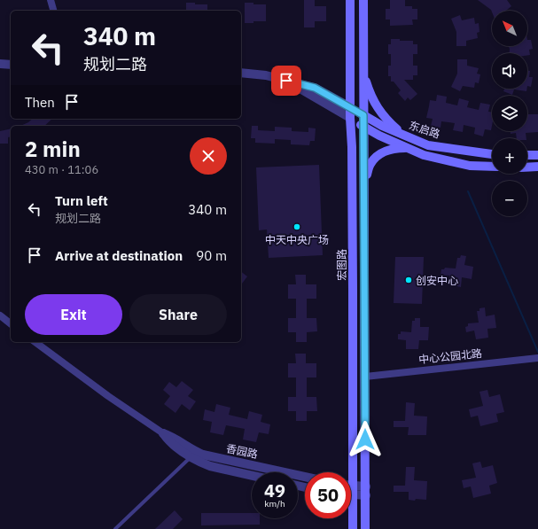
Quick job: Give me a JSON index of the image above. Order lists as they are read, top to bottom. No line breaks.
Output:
{"streets":{"main road":["东启路","宏图路"],"street":["中心公园北路","香园路"]},"crossings":[["东启路","宏图路"]],"places":["中天中央广场","创安中心"],"north":"top left","page":{"map_buttons":["+","−"],"turn":["340 m","规划二路"],"then":"Then","heading":["2 min","430 m · 11:06"],"list":[{"name":"Turn left","note":"规划二路","value":"340 m"},{"name":"Arrive at destination","value":"90 m"}],"buttons":["Exit","Share"],"speed":"49 km/h","limit":"50"}}
